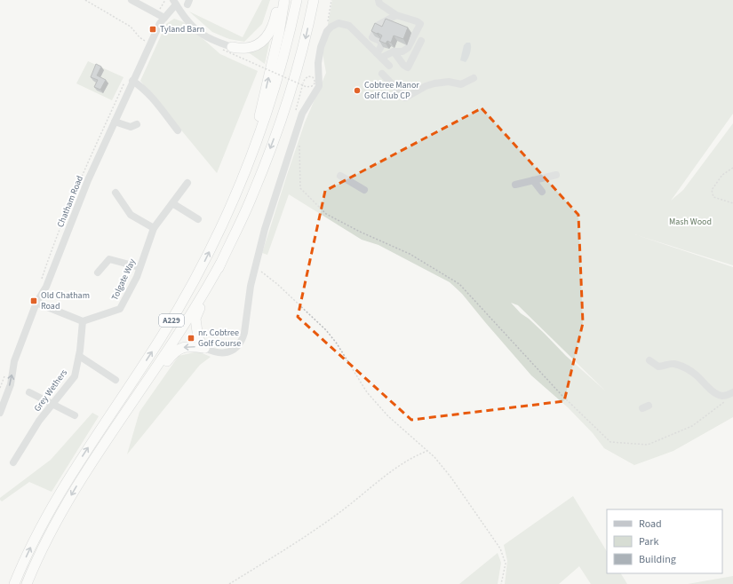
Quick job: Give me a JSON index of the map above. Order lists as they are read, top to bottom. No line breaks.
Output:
{"streets":{"highway":["A229"],"street":["Chatham Road","Tolgate Way","Grey Wethers"]},"crossings":[["Tolgate Way","Grey Wethers"]],"parks":["Mash Wood"],"places":{"transit":["Tyland Barn","Old Chatham Road","nr. Cobtree Golf Course"],"other":["Cobtree Manor Golf Club CP"]},"legend":["Road","Park","Building"]}
